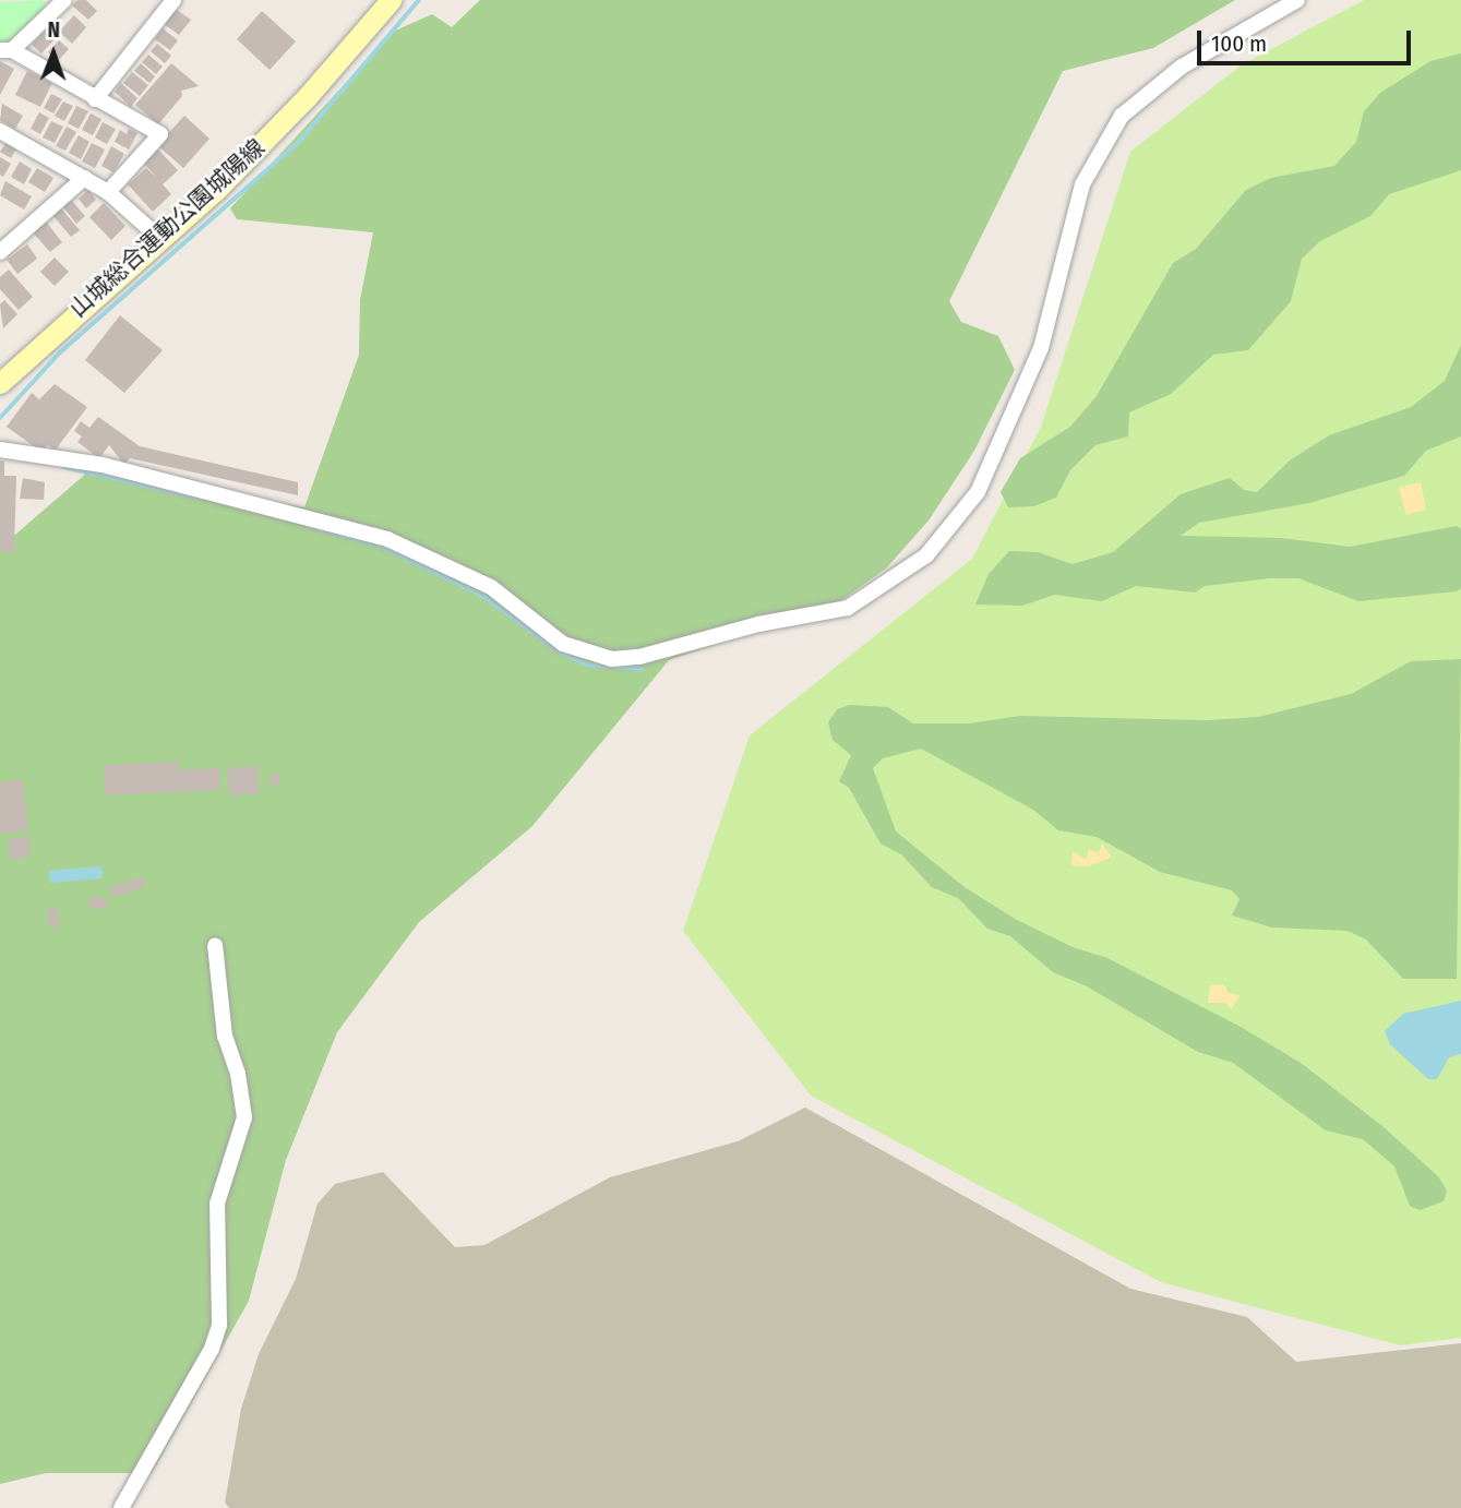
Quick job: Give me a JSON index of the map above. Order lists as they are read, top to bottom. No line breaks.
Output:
{"streets":{"main road":["山城総合運動公園城陽線"]},"scale_bar":"100 m","north":"top"}
